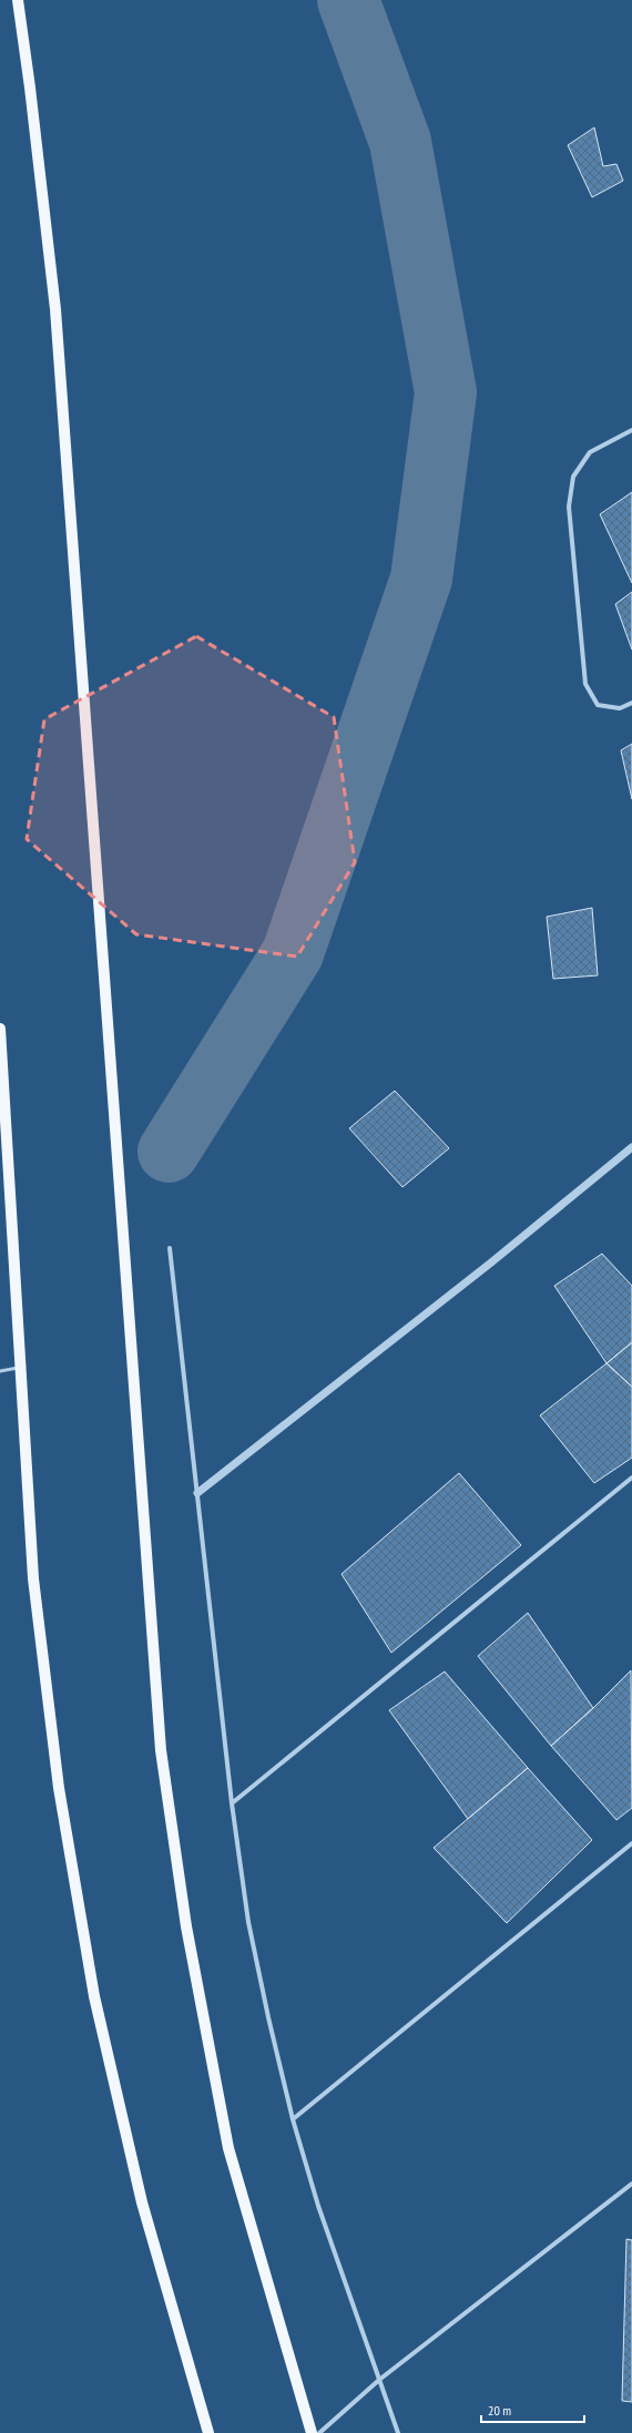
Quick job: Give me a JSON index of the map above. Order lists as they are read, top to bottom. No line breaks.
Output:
{"scale_bar":"20 m"}
